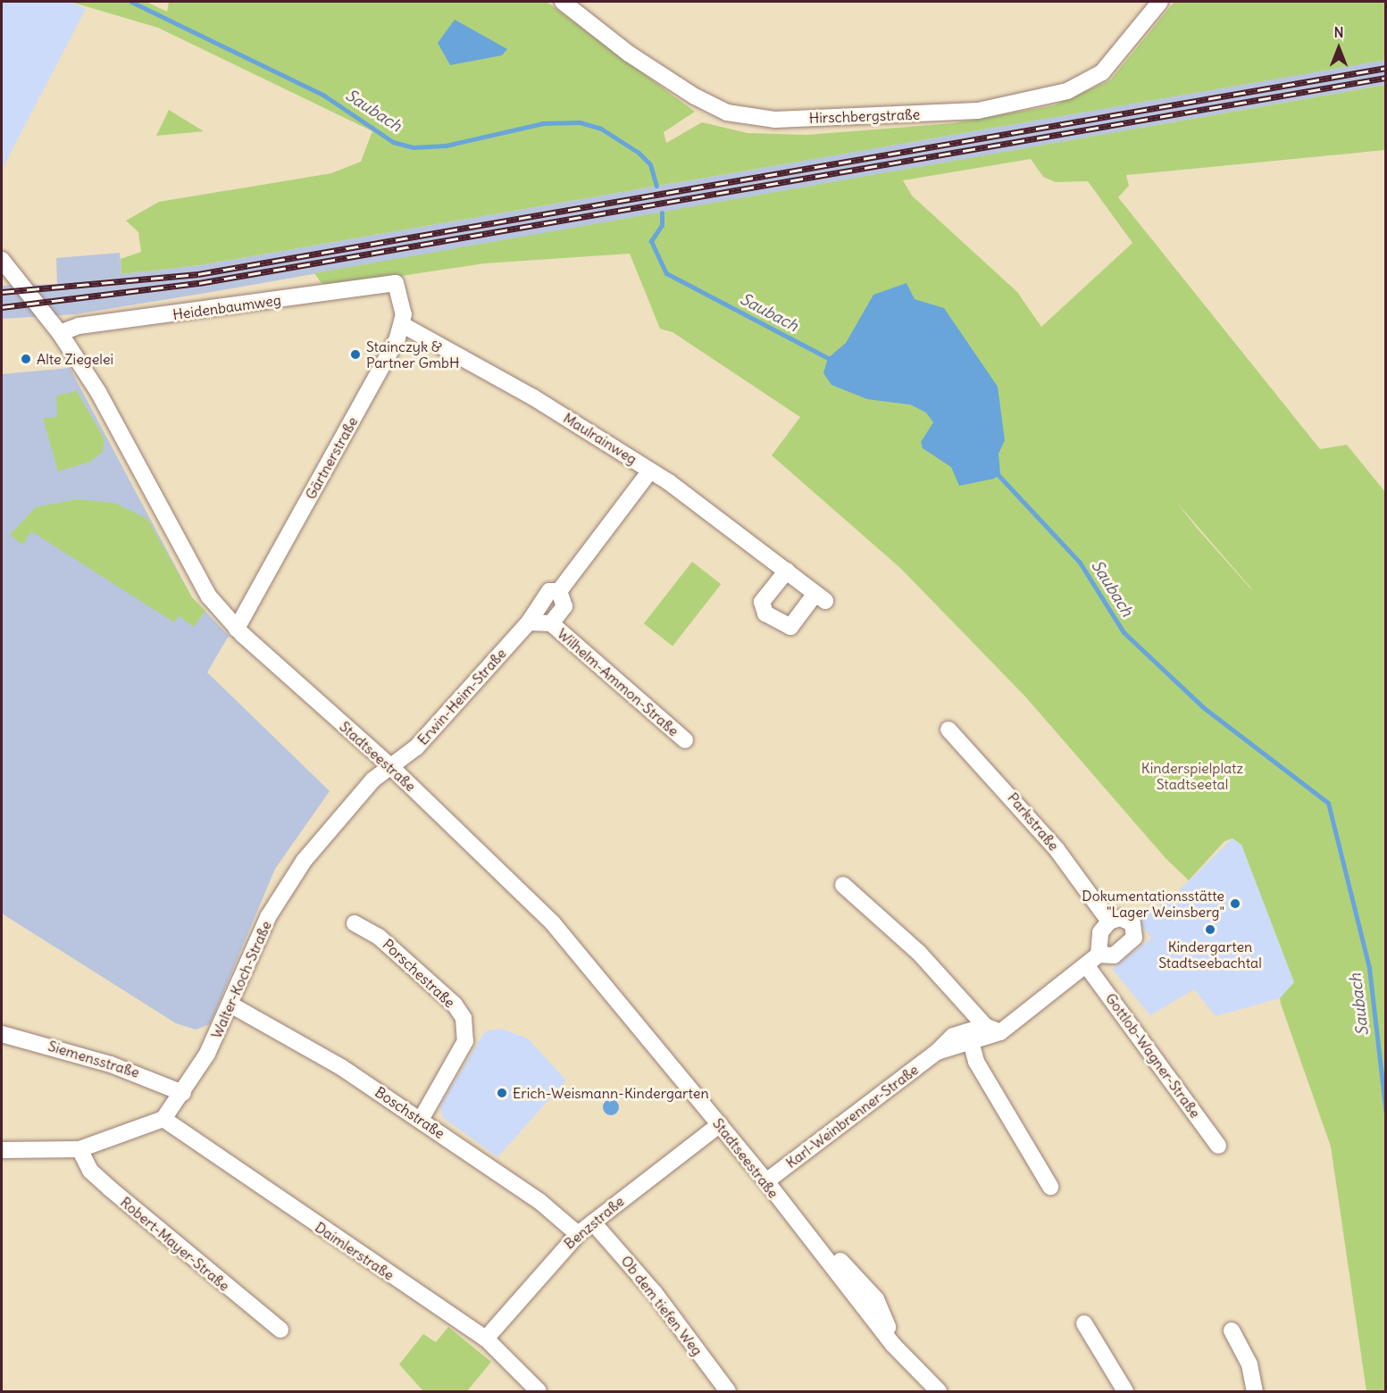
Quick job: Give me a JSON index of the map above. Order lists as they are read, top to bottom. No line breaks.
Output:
{"streets":{"street":["Hirschbergstraße","Heidenbaumweg","Maulrainweg","Gärtnerstraße","Wilhelm-Ammon-Straße","Erwin-Heim-Straße","Stadtseestraße","Parkstraße","Porschestraße","Walter-Koch-Straße","Gottlob-Wagner-Straße","Siemensstraße","Boschstraße","Karl-Weinbrenner-Straße","Benzstraße","Robert-Mayer-Straße","Daimlerstraße","Ob dem tiefen Weg"]},"crossings":[["Heidenbaumweg","Maulrainweg"],["Heidenbaumweg","Gärtnerstraße"],["Heidenbaumweg","Stadtseestraße"],["Maulrainweg","Gärtnerstraße"],["Maulrainweg","Erwin-Heim-Straße"],["Gärtnerstraße","Stadtseestraße"],["Erwin-Heim-Straße","Stadtseestraße"],["Erwin-Heim-Straße","Walter-Koch-Straße"],["Stadtseestraße","Walter-Koch-Straße"],["Stadtseestraße","Karl-Weinbrenner-Straße"],["Stadtseestraße","Benzstraße"],["Parkstraße","Karl-Weinbrenner-Straße"],["Porschestraße","Boschstraße"],["Walter-Koch-Straße","Siemensstraße"],["Walter-Koch-Straße","Boschstraße"],["Walter-Koch-Straße","Daimlerstraße"],["Gottlob-Wagner-Straße","Karl-Weinbrenner-Straße"],["Boschstraße","Benzstraße"],["Benzstraße","Daimlerstraße"],["Benzstraße","Ob dem tiefen Weg"]],"water":["Saubach"],"parks":["Kinderspielplatz Stadtseetal"],"places":["Stainczyk & Partner GmbH","Alte Ziegelei","Dokumentationsstätte \"Lager Weinsberg\"","Kindergarten Stadtseebachtal","Erich-Weismann-Kindergarten"],"north":"top"}
